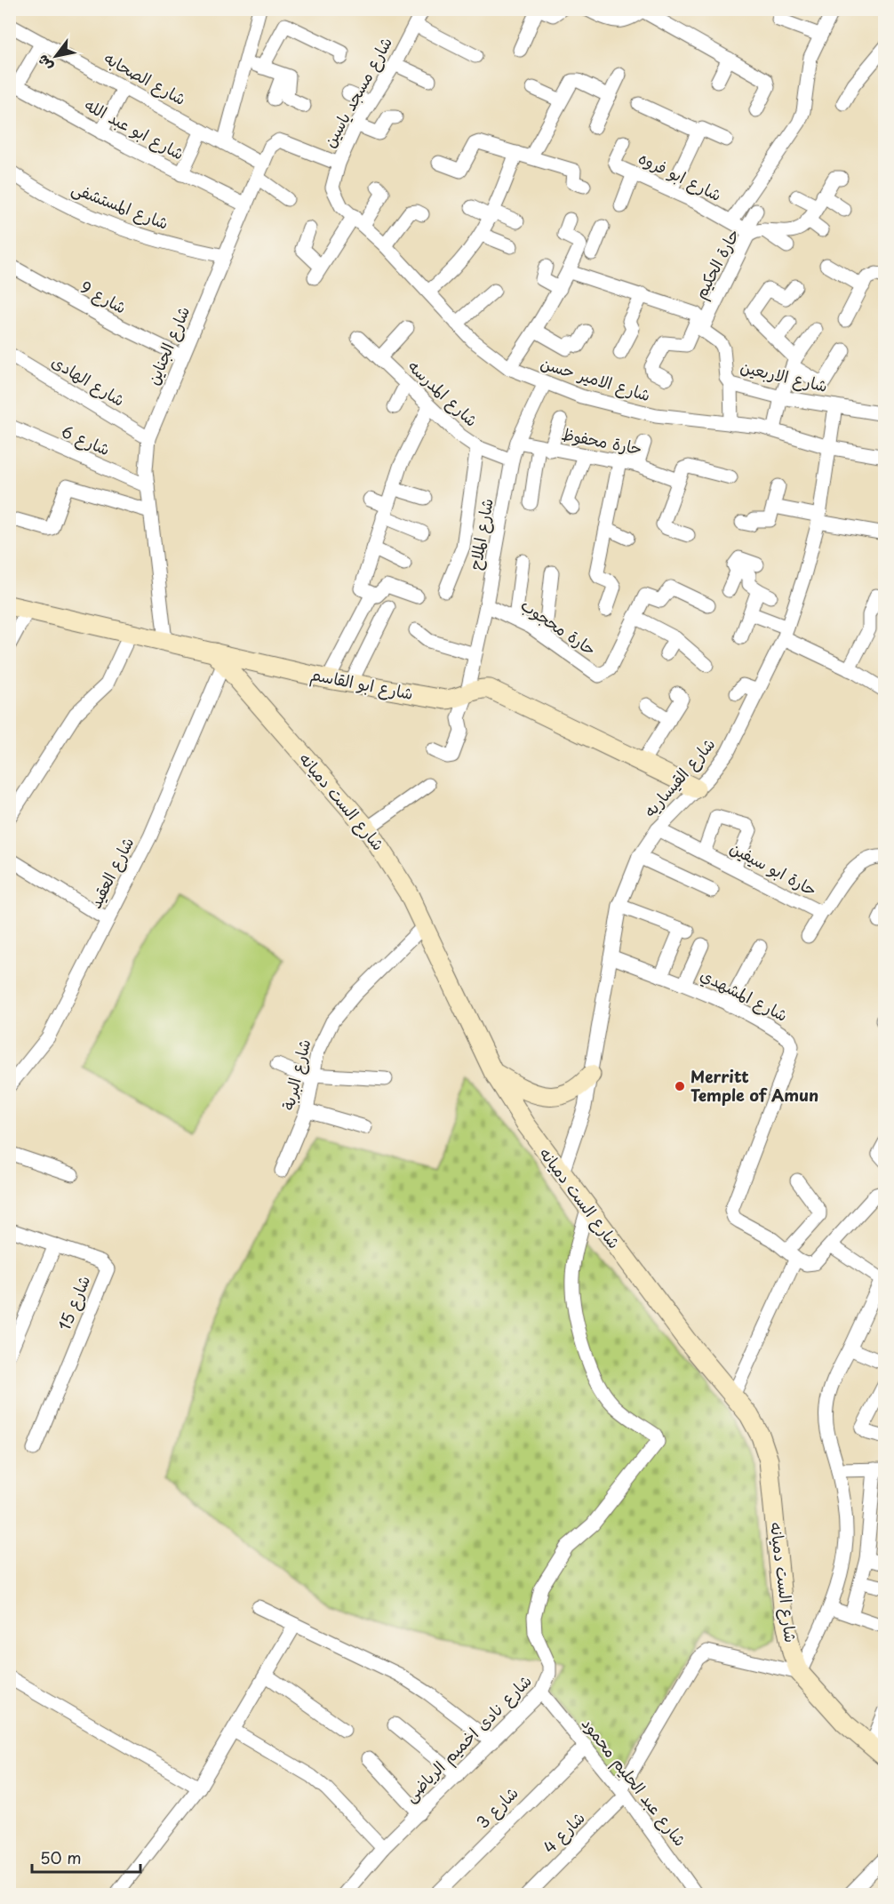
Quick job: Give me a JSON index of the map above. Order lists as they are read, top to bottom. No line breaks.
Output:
{"streets":{"street":["شارع الصحابه","شارع مسجد ياسين","شارع ابو عبد الله","شارع ابو فروه","شارع المستشفى","حارة الحكيم","شارع 9","شارع الجناين","شارع الاربعين","شارع الامير حسن","شارع الهادى","شارع المدرسه","شارع 6","حارة محفوظ","شارع الملاح","حارة محجوب","شارع ابو القاسم","شارع القيساريه","شارع الست دميانه","حارة ابو سيفين","شارع العقيد","شارع المشهدي","شارع البربة","شارع 15","شارع نادى اخميم الرياضى","شارع عبد الحليم محمود","شارع 3","شارع 4"]},"crossings":[["شارع الصحابه","شارع الجناين"],["شارع مسجد ياسين","شارع الجناين"],["شارع مسجد ياسين","شارع الامير حسن"],["شارع ابو عبد الله","شارع الجناين"],["شارع ابو فروه","حارة الحكيم"],["شارع المستشفى","شارع الجناين"],["حارة الحكيم","شارع الاربعين"],["شارع 9","شارع الجناين"],["شارع الجناين","شارع الامير حسن"],["شارع الجناين","شارع الهادى"],["شارع الجناين","شارع 6"],["شارع الجناين","شارع ابو القاسم"],["شارع الاربعين","شارع القيساريه"],["شارع الامير حسن","شارع الملاح"],["شارع الامير حسن","شارع القيساريه"],["شارع المدرسه","شارع الملاح"],["حارة محفوظ","شارع الملاح"],["شارع الملاح","حارة محجوب"],["شارع الملاح","شارع ابو القاسم"],["شارع ابو القاسم","شارع القيساريه"],["شارع ابو القاسم","شارع الست دميانه"],["شارع ابو القاسم","شارع العقيد"],["شارع القيساريه","شارع الست دميانه"],["شارع القيساريه","حارة ابو سيفين"],["شارع القيساريه","شارع المشهدي"],["شارع الست دميانه","شارع العقيد"],["شارع الست دميانه","شارع البربة"],["شارع الست دميانه","شارع نادى اخميم الرياضى"],["شارع الست دميانه","شارع 4"],["شارع نادى اخميم الرياضى","شارع عبد الحليم محمود"],["شارع عبد الحليم محمود","شارع 3"],["شارع عبد الحليم محمود","شارع 4"]],"places":["Merritt Temple of Amun"],"scale_bar":"50 m","north":"bottom left"}
